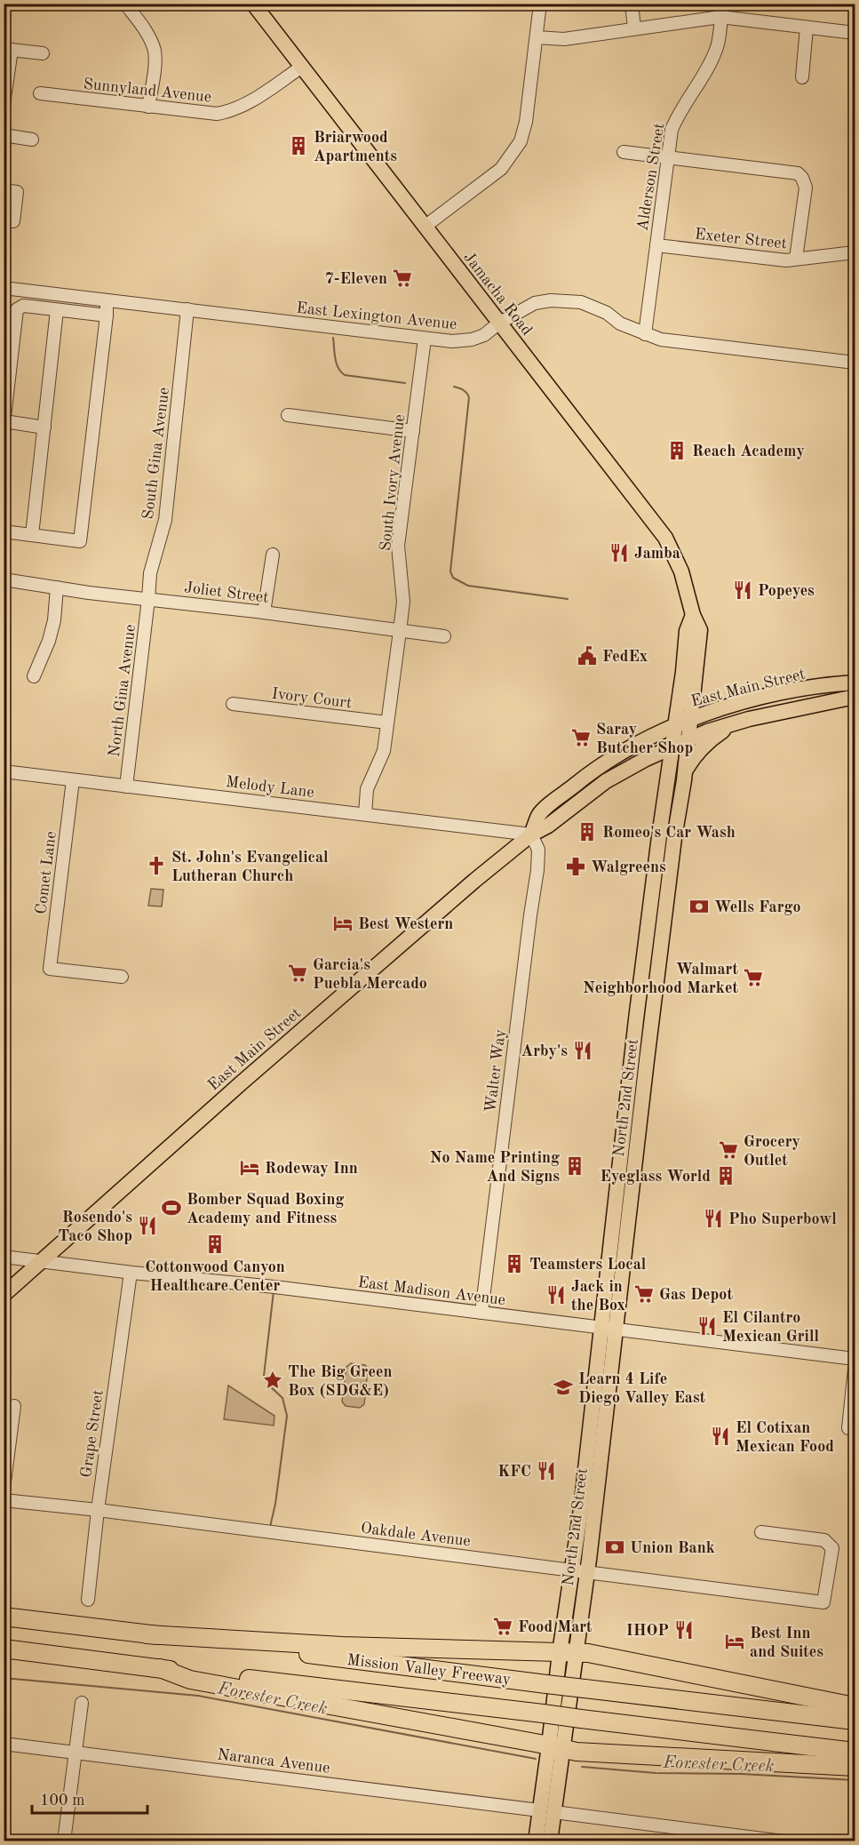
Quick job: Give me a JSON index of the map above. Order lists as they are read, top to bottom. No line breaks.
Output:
{"streets":{"highway":["Mission Valley Freeway"],"main road":["Jamacha Road","East Main Street","North 2nd Street"],"street":["Sunnyland Avenue","Alderson Street","Exeter Street","East Lexington Avenue","South Gina Avenue","South Ivory Avenue","Joliet Street","North Gina Avenue","Ivory Court","Melody Lane","Comet Lane","Walter Way","East Madison Avenue","Grape Street","Oakdale Avenue","Naranca Avenue"]},"crossings":[["Sunnyland Avenue","Jamacha Road"],["Alderson Street","Exeter Street"],["Alderson Street","East Lexington Avenue"],["Jamacha Road","East Lexington Avenue"],["Jamacha Road","East Main Street"],["Jamacha Road","North 2nd Street"],["East Lexington Avenue","South Gina Avenue"],["East Lexington Avenue","South Ivory Avenue"],["South Gina Avenue","Joliet Street"],["South Gina Avenue","North Gina Avenue"],["South Ivory Avenue","Joliet Street"],["South Ivory Avenue","Ivory Court"],["South Ivory Avenue","Melody Lane"],["Joliet Street","North Gina Avenue"],["East Main Street","Melody Lane"],["East Main Street","Walter Way"],["East Main Street","North 2nd Street"],["East Main Street","East Madison Avenue"],["North Gina Avenue","Melody Lane"],["Melody Lane","Comet Lane"],["Melody Lane","Walter Way"],["Walter Way","East Madison Avenue"],["North 2nd Street","East Madison Avenue"],["North 2nd Street","Oakdale Avenue"],["North 2nd Street","Naranca Avenue"],["East Madison Avenue","Grape Street"],["Grape Street","Oakdale Avenue"]],"water":["Forester Creek"],"places":{"building":["Briarwood Apartments","Reach Academy","Romeo's Car Wash","No Name Printing And Signs","Eyeglass World","Cottonwood Canyon Healthcare Center","Teamsters Local"],"supermarket":["7-Eleven","Saray Butcher Shop","Garcia's Puebla Mercado","Walmart Neighborhood Market","Grocery Outlet","Gas Depot","Food Mart"],"restaurant":["Jamba","Popeyes","Arby's","Pho Superbowl","Rosendo's Taco Shop","Jack in the Box","El Cilantro Mexican Grill","El Cotixan Mexican Food","KFC","IHOP"],"public building":["FedEx"],"church":["St. John's Evangelical Lutheran Church"],"pharmacy":["Walgreens"],"bank":["Wells Fargo","Union Bank"],"hotel":["Best Western","Rodeway Inn","Best Inn and Suites"],"sports":["Bomber Squad Boxing Academy and Fitness"],"place":["The Big Green Box (SDG&E)"],"school or university":["Learn 4 Life Diego Valley East"]},"scale_bar":"100 m"}
